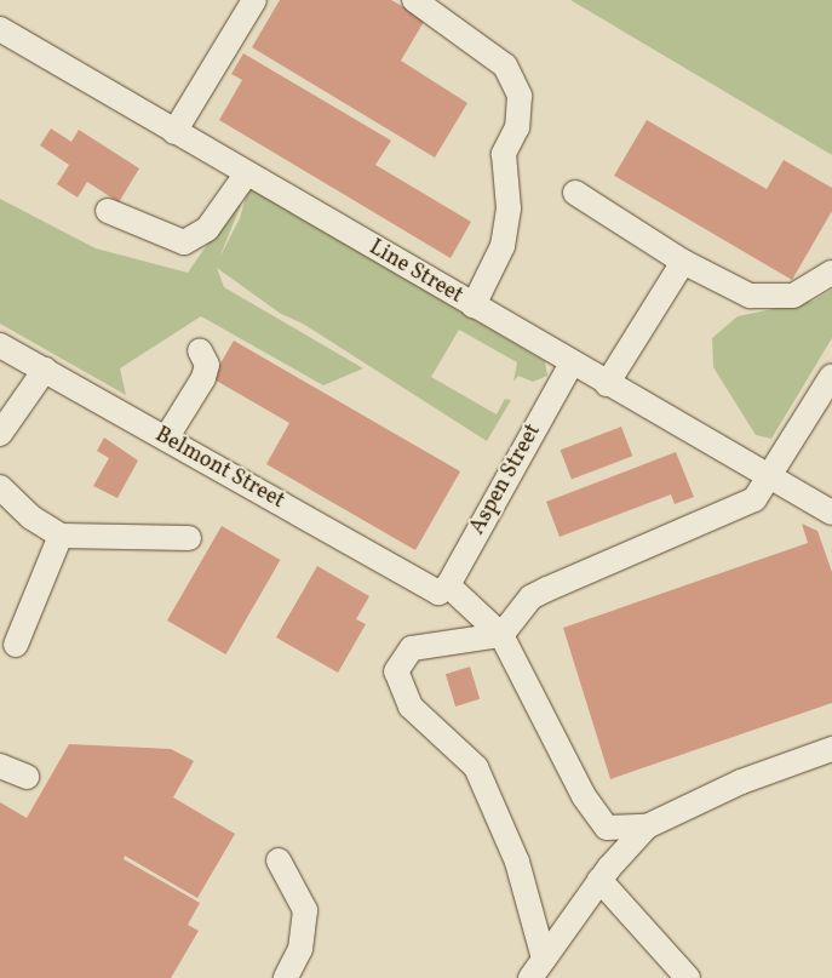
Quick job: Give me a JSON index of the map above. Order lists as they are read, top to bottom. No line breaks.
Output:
{"streets":{"street":["Line Street","Belmont Street","Aspen Street"]},"crossings":[["Line Street","Aspen Street"],["Belmont Street","Aspen Street"]]}
